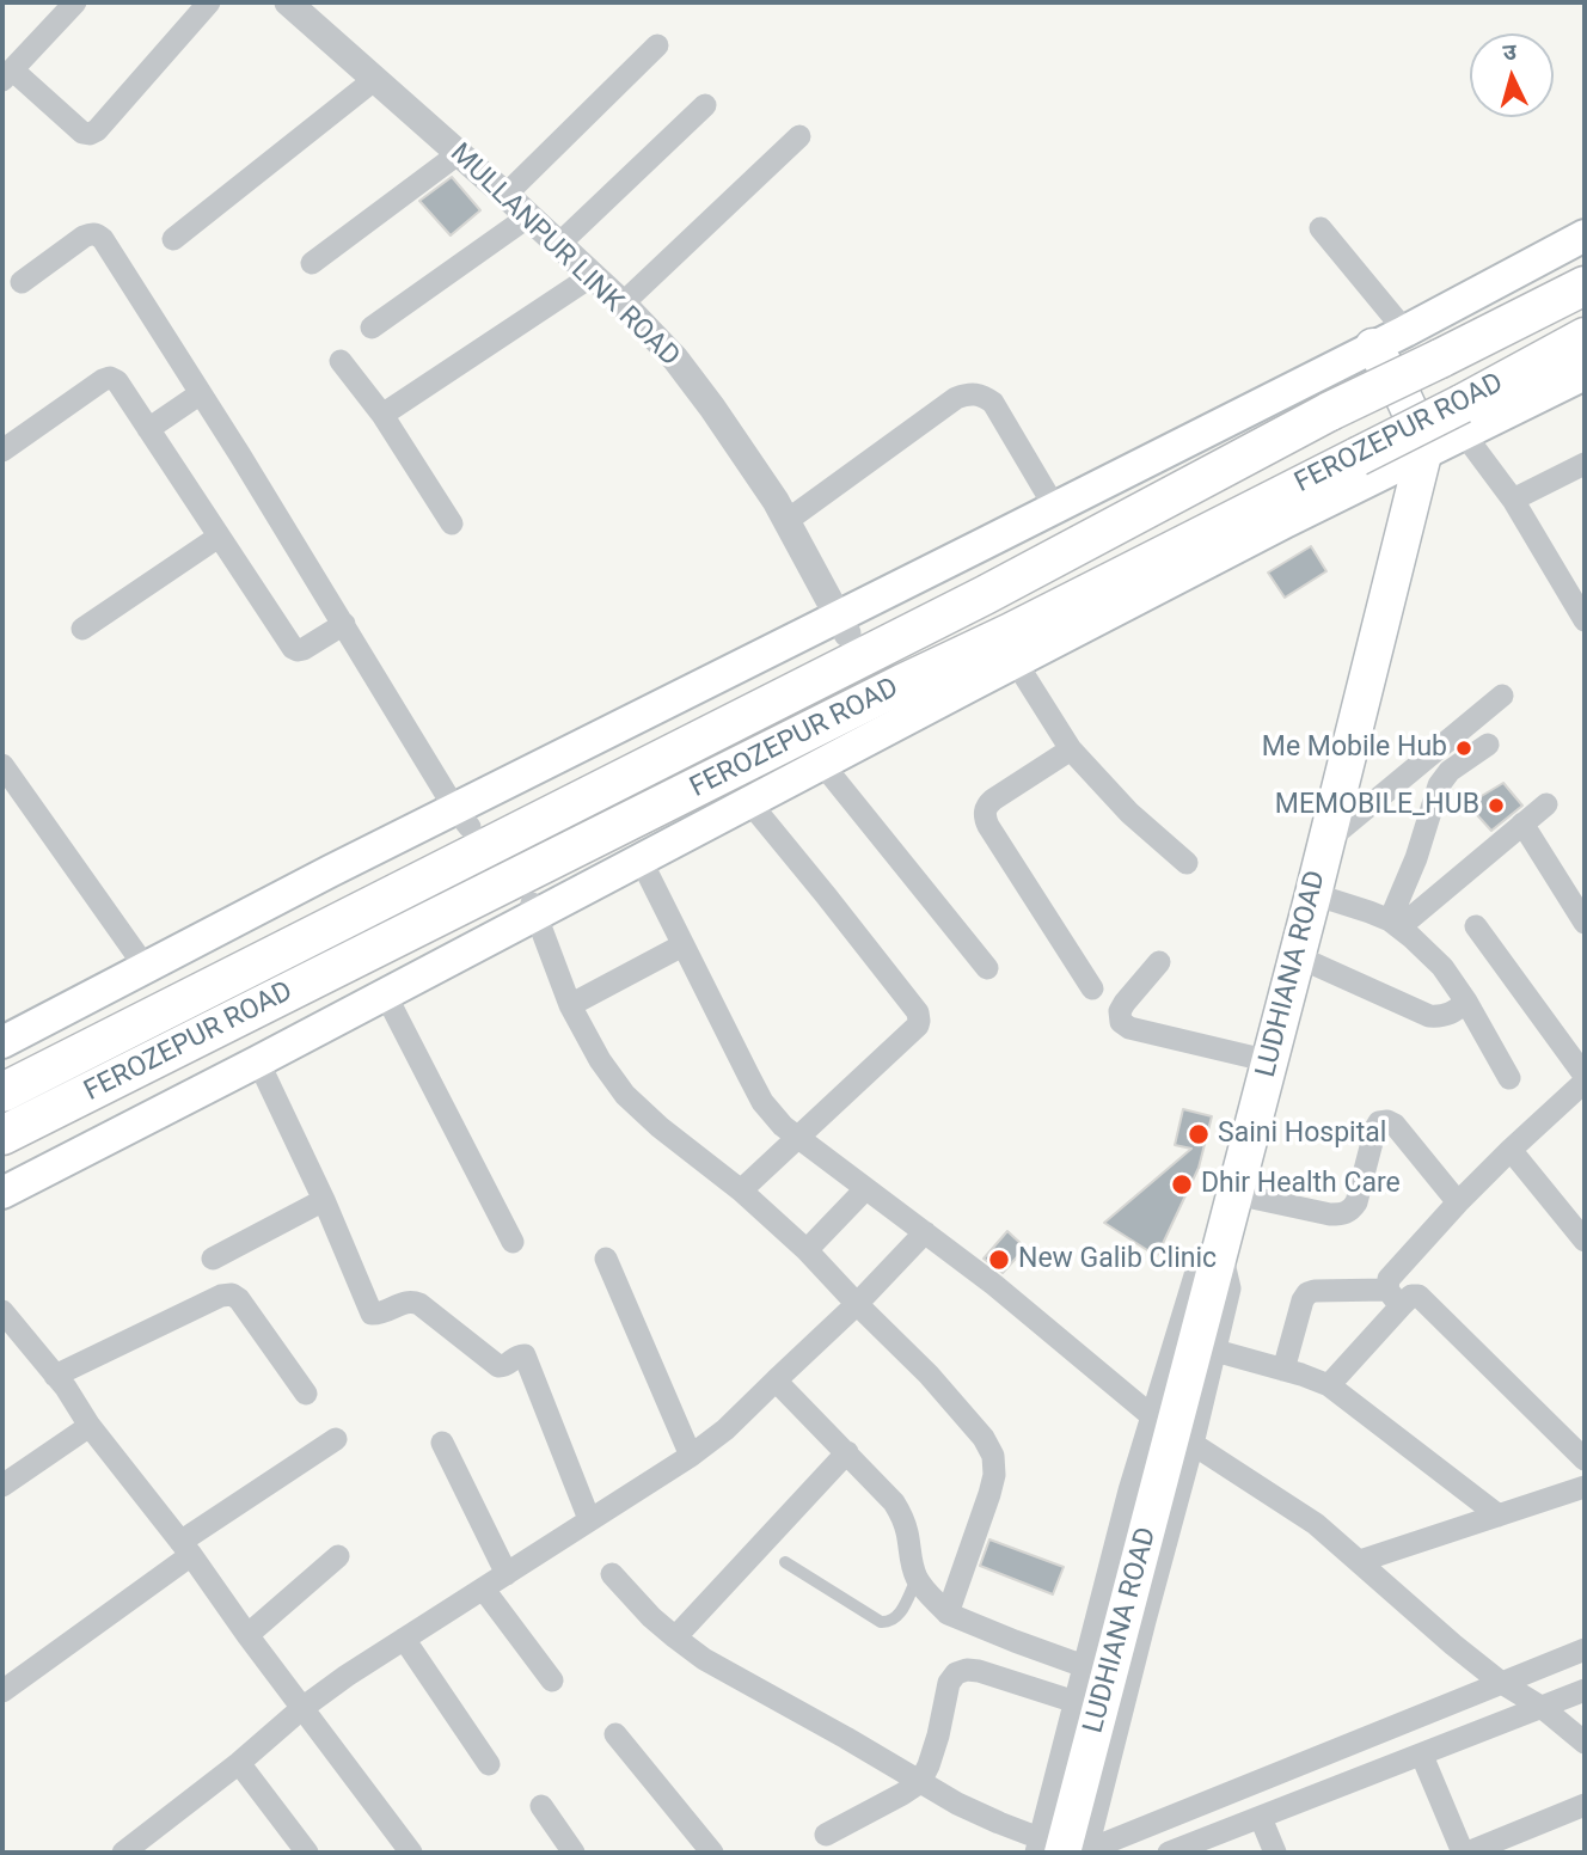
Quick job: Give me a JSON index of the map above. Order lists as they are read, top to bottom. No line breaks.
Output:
{"streets":{"highway":["FEROZEPUR ROAD"],"main road":["LUDHIANA ROAD"],"street":["MULLANPUR LINK ROAD"]},"places":["Me Mobile Hub","MEMOBILE_HUB","Saini Hospital","Dhir Health Care","New Galib Clinic"],"north":"top"}
